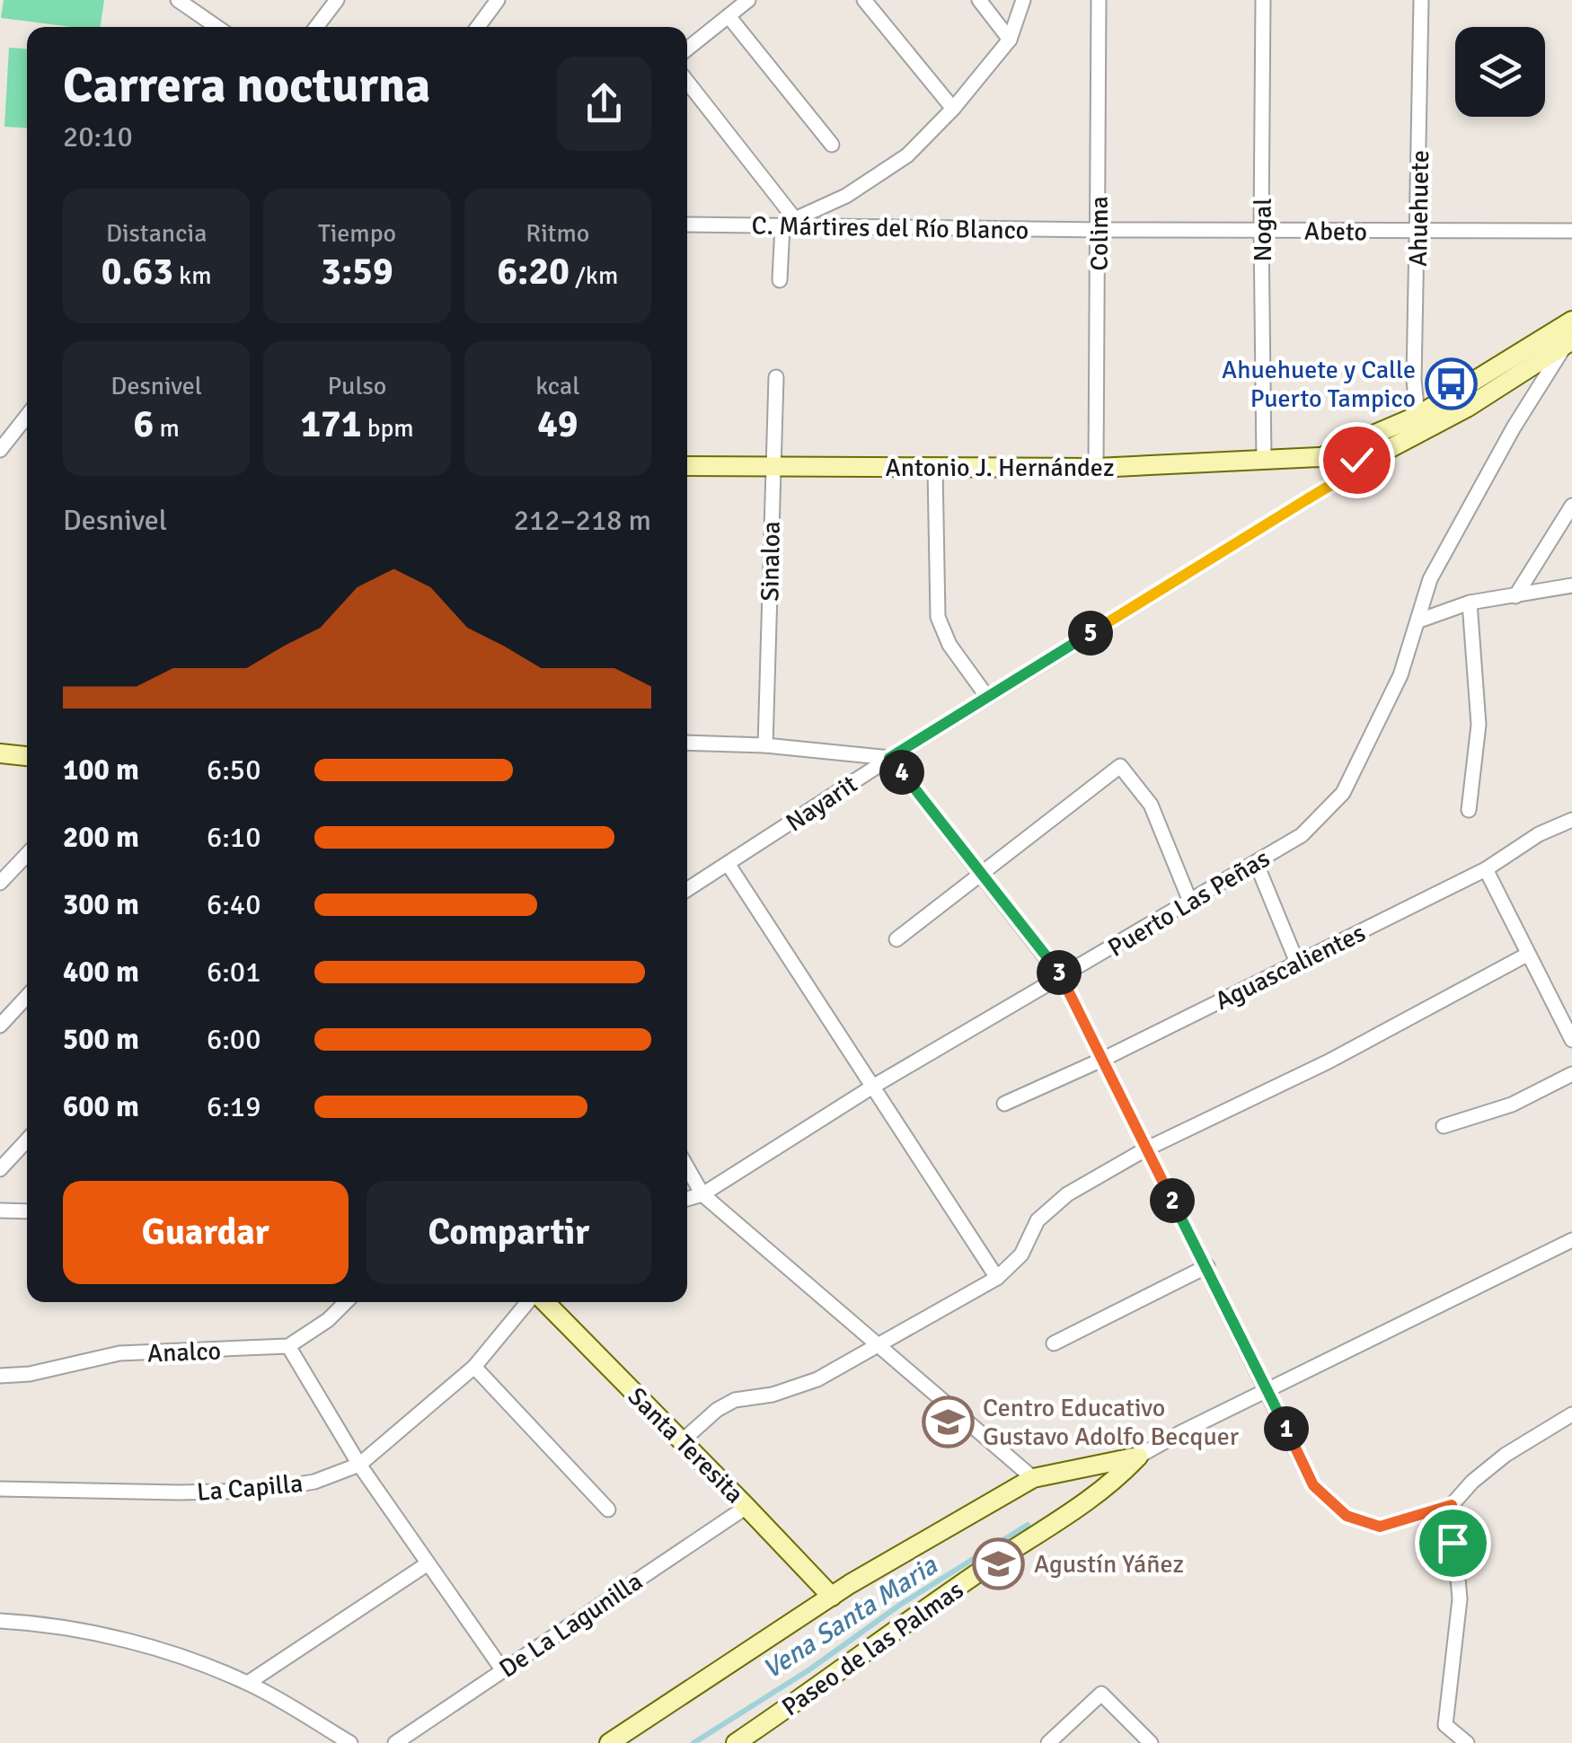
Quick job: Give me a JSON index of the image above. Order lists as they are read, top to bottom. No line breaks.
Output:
{"streets":{"street":["Ahuehuete","C. Mártires del Río Blanco","Nogal","Abeto","Colima","Antonio J. Hernández","Sinaloa","Nayarit","Puerto Las Peñas","Aguascalientes","Analco","Santa Teresita","La Capilla","De La Lagunilla","Paseo de las Palmas"]},"crossings":[["Ahuehuete","Abeto"],["C. Mártires del Río Blanco","Abeto"],["C. Mártires del Río Blanco","Colima"],["Nogal","Abeto"],["Nogal","Antonio J. Hernández"],["Abeto","Colima"],["Colima","Antonio J. Hernández"],["Antonio J. Hernández","Sinaloa"],["Antonio J. Hernández","Nayarit"],["Santa Teresita","De La Lagunilla"],["Santa Teresita","Paseo de las Palmas"]],"water":["Vena Santa Maria"],"places":{"bus stop":["Ahuehuete y Calle Puerto Tampico"],"school or university":["Centro Educativo Gustavo Adolfo Becquer","Agustín Yáñez"]},"page":{"heading":["Carrera nocturna","20:10"],"stats":[["Distancia","0.63 km"],["Tiempo","3:59"],["Ritmo","6:20 /km"],["Desnivel","6 m"],["Pulso","171 bpm"],["kcal","49"]],"chart":["Desnivel","212–218 m"],"pins":["5","4","3","2","1"],"list":[{"name":"100 m","note":"6:50"},{"name":"200 m","note":"6:10"},{"name":"300 m","note":"6:40"},{"name":"400 m","note":"6:01"},{"name":"500 m","note":"6:00"},{"name":"600 m","note":"6:19"}],"buttons":["Guardar","Compartir"]}}
